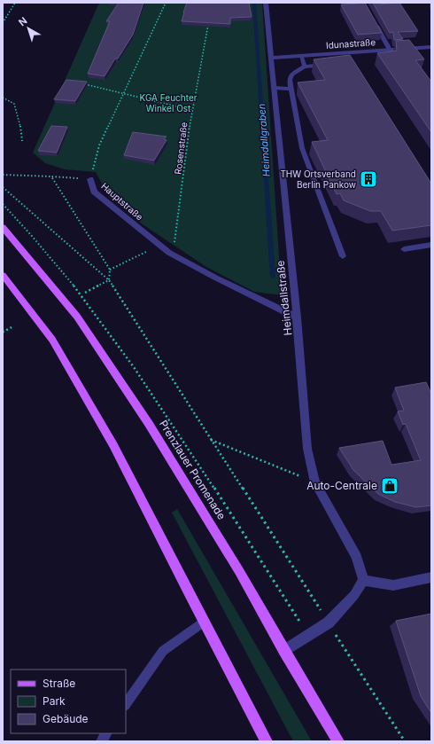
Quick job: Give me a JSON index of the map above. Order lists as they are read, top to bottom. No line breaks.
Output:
{"streets":{"main road":["Prenzlauer Promenade"],"street":["Idunastraße","Hauptstraße","Heimdallstraße"],"path":["Rosenstraße"]},"crossings":[["Idunastraße","Heimdallstraße"],["Rosenstraße","Hauptstraße"],["Hauptstraße","Heimdallstraße"]],"water":["Heimdallgraben"],"parks":["KGA Feuchter Winkel Ost"],"places":{"building":["THW Ortsverband Berlin Pankow"],"shop":["Auto-Centrale"]},"legend":["Straße","Park","Gebäude"],"north":"top left"}
